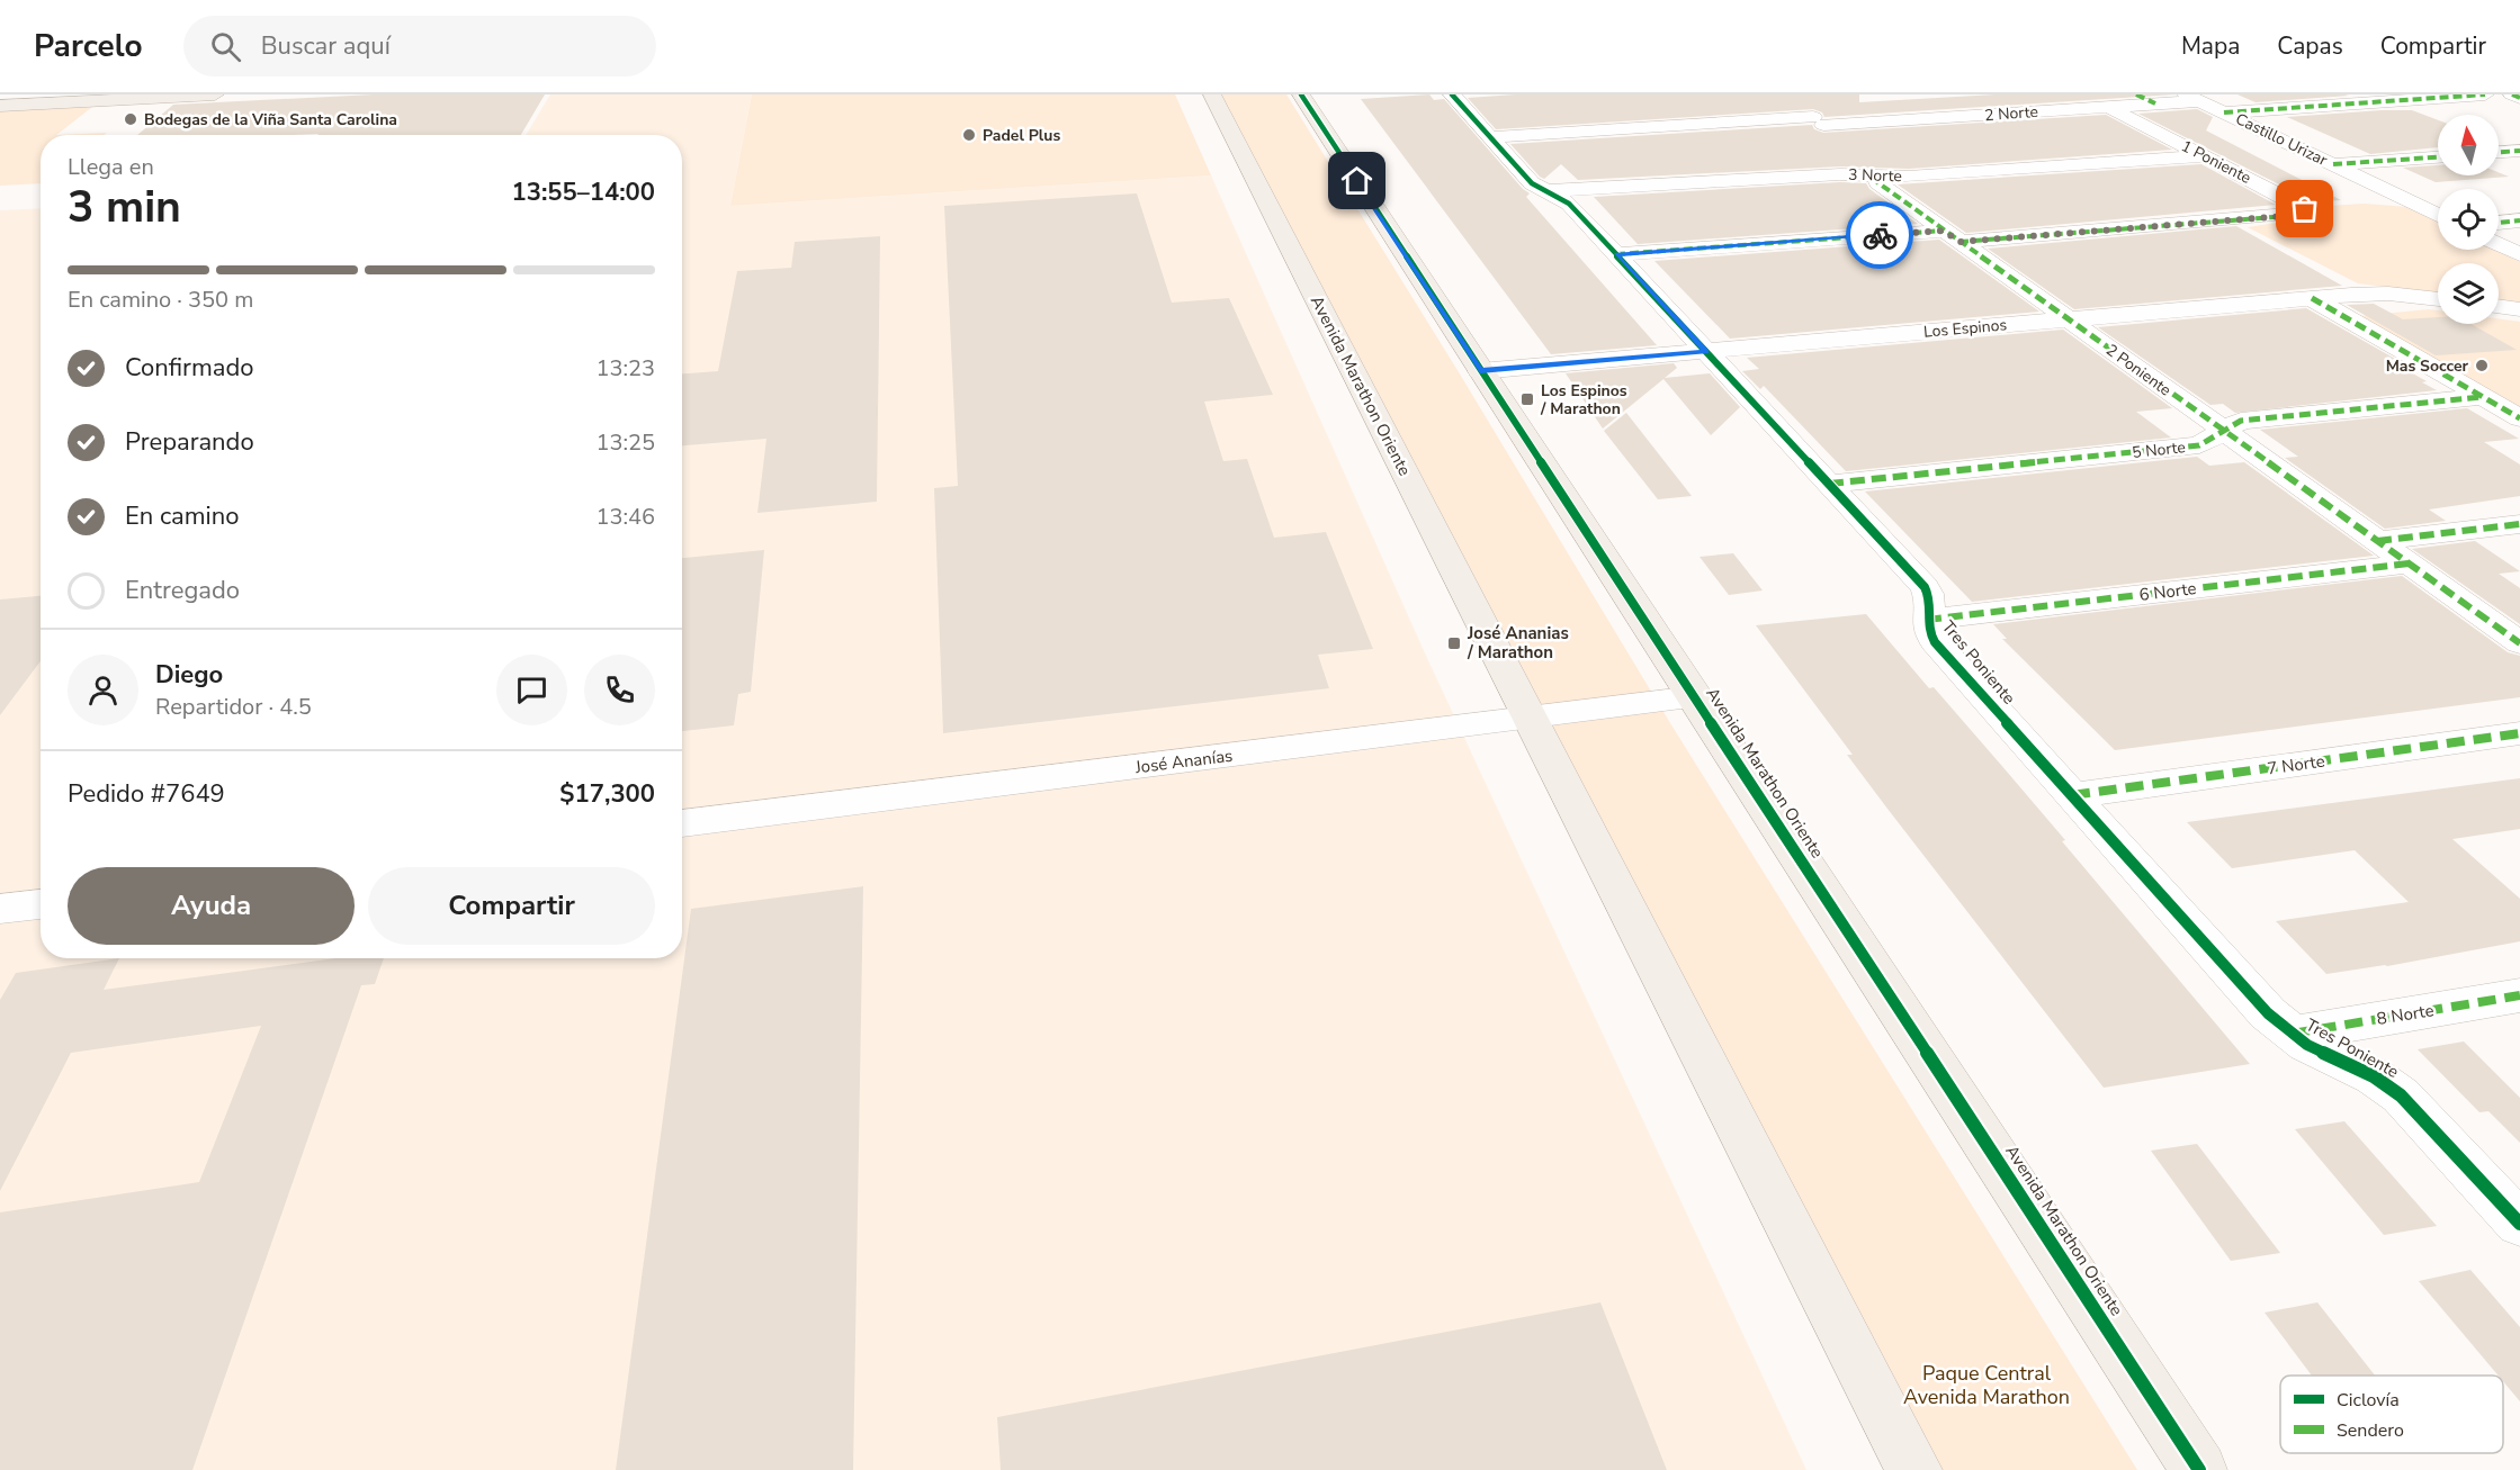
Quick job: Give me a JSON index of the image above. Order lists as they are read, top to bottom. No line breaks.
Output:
{"streets":{"main road":["Avenida Marathon Oriente"],"street":["2 Norte","Castillo Urizar","1 Poniente","3 Norte","Los Espinos","2 Poniente","5 Norte","6 Norte","Tres Poniente","José Ananías","7 Norte","8 Norte"]},"crossings":[["2 Norte","Castillo Urizar"],["2 Norte","1 Poniente"],["2 Norte","Tres Poniente"],["1 Poniente","3 Norte"],["1 Poniente","2 Poniente"],["3 Norte","2 Poniente"],["3 Norte","Tres Poniente"],["Los Espinos","2 Poniente"],["Los Espinos","Avenida Marathon Oriente"],["Los Espinos","Tres Poniente"],["2 Poniente","5 Norte"],["2 Poniente","6 Norte"],["Avenida Marathon Oriente","José Ananías"],["5 Norte","Tres Poniente"],["6 Norte","Tres Poniente"],["Tres Poniente","7 Norte"],["Tres Poniente","8 Norte"]],"parks":["Paque Central Avenida Marathon"],"places":{"other":["Bodegas de la Viña Santa Carolina","Padel Plus","Mas Soccer"],"transit":["Los Espinos / Marathon","José Ananias / Marathon"]},"legend":["Ciclovía","Sendero"],"north":"top","page":{"header":"Parcelo","search":"Buscar aquí","nav":["Mapa","Capas","Compartir"],"heading":["3 min","Llega en","13:55–14:00"],"panel":["Diego","Repartidor · 4.5","Pedido #7649","$17,300"],"bar":"En camino · 350 m","list":[["Confirmado","13:23"],["Preparando","13:25"],["En camino","13:46"],"Entregado"],"buttons":["Ayuda","Compartir"]}}
